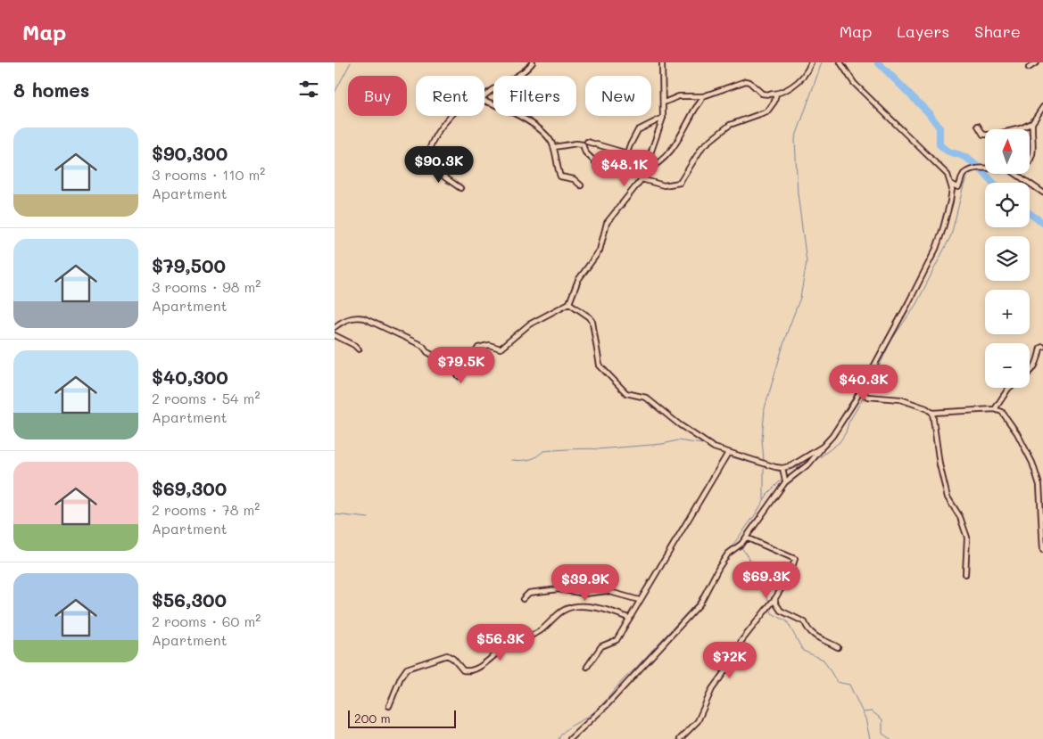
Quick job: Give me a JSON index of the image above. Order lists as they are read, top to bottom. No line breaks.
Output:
{"scale_bar":"200 m","north":"top","page":{"header":"Map","nav":["Map","Layers","Share"],"heading":"8 homes","chip":["Buy","Rent","Filters","New"],"list":[{"name":"$90,300","note":"3 rooms · 110 m² · Apartment"},{"name":"$79,500","note":"3 rooms · 98 m² · Apartment"},{"name":"$40,300","note":"2 rooms · 54 m² · Apartment"},{"name":"$69,300","note":"2 rooms · 78 m² · Apartment"},{"name":"$56,300","note":"2 rooms · 60 m² · Apartment"}],"map_buttons":["+","−"],"price":["$90.3K","$48.1K","$79.5K","$40.3K","$69.3K","$39.9K","$56.3K","$72K"],"scale":"200 m"}}
